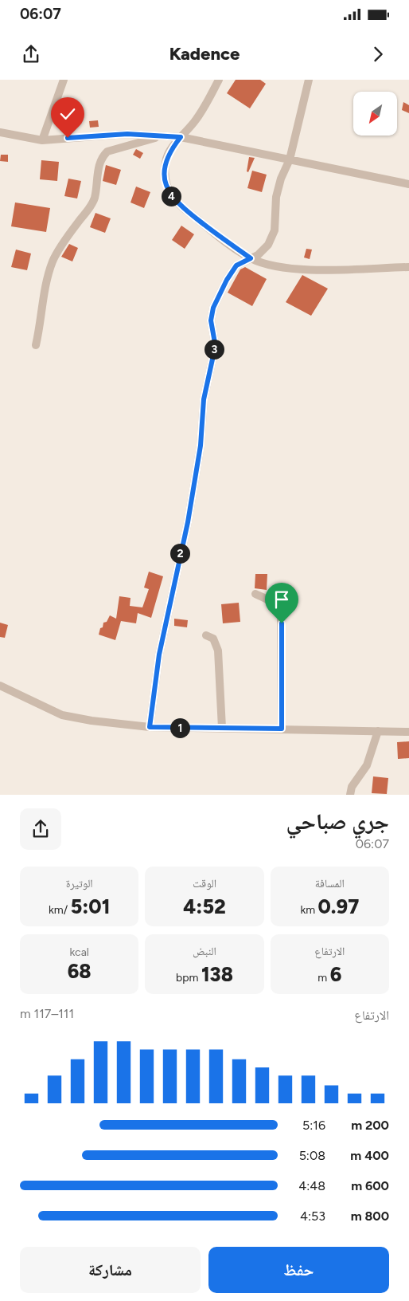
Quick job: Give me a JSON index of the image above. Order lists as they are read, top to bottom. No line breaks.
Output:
{"north":"bottom left","page":{"status":"06:07","header":"Kadence","pins":["4","3","2","1"],"heading":["جري صباحي","06:07"],"stats":[["المسافة","0.97 km"],["الوقت","4:52"],["الوتيرة","5:01 /km"],["الارتفاع","6 m"],["النبض","138 bpm"],["kcal","68"]],"chart":["الارتفاع","111–117 m"],"list":[{"name":"200 m","note":"5:16"},{"name":"400 m","note":"5:08"},{"name":"600 m","note":"4:48"},{"name":"800 m","note":"4:53"}],"buttons":["حفظ","مشاركة"]}}
